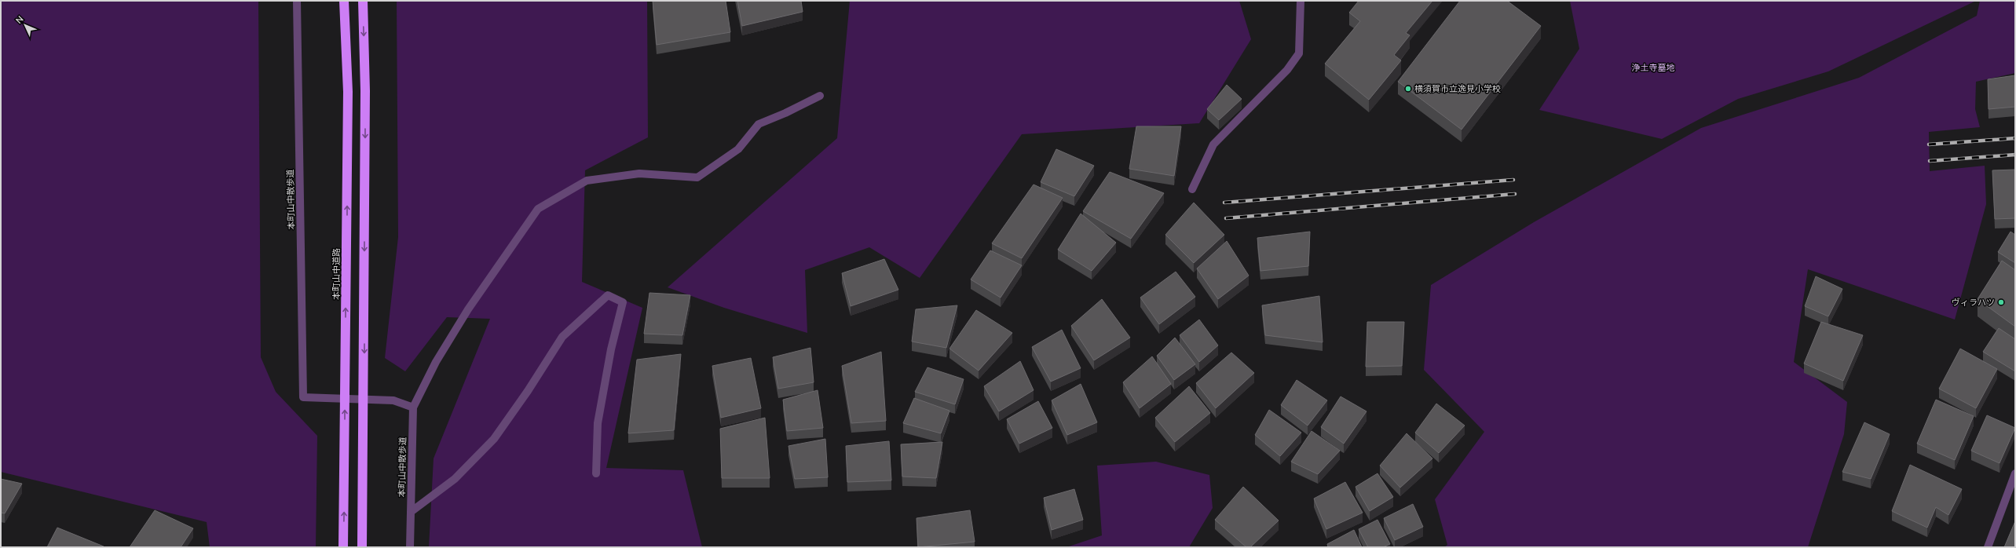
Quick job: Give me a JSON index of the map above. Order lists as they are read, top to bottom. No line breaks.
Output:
{"streets":{"highway":["本町山中道路"],"street":["本町山中散歩道"]},"parks":["浄土寺墓地"],"places":["横須賀市立逸見小学校","ヴィラハツ"],"north":"top left"}
